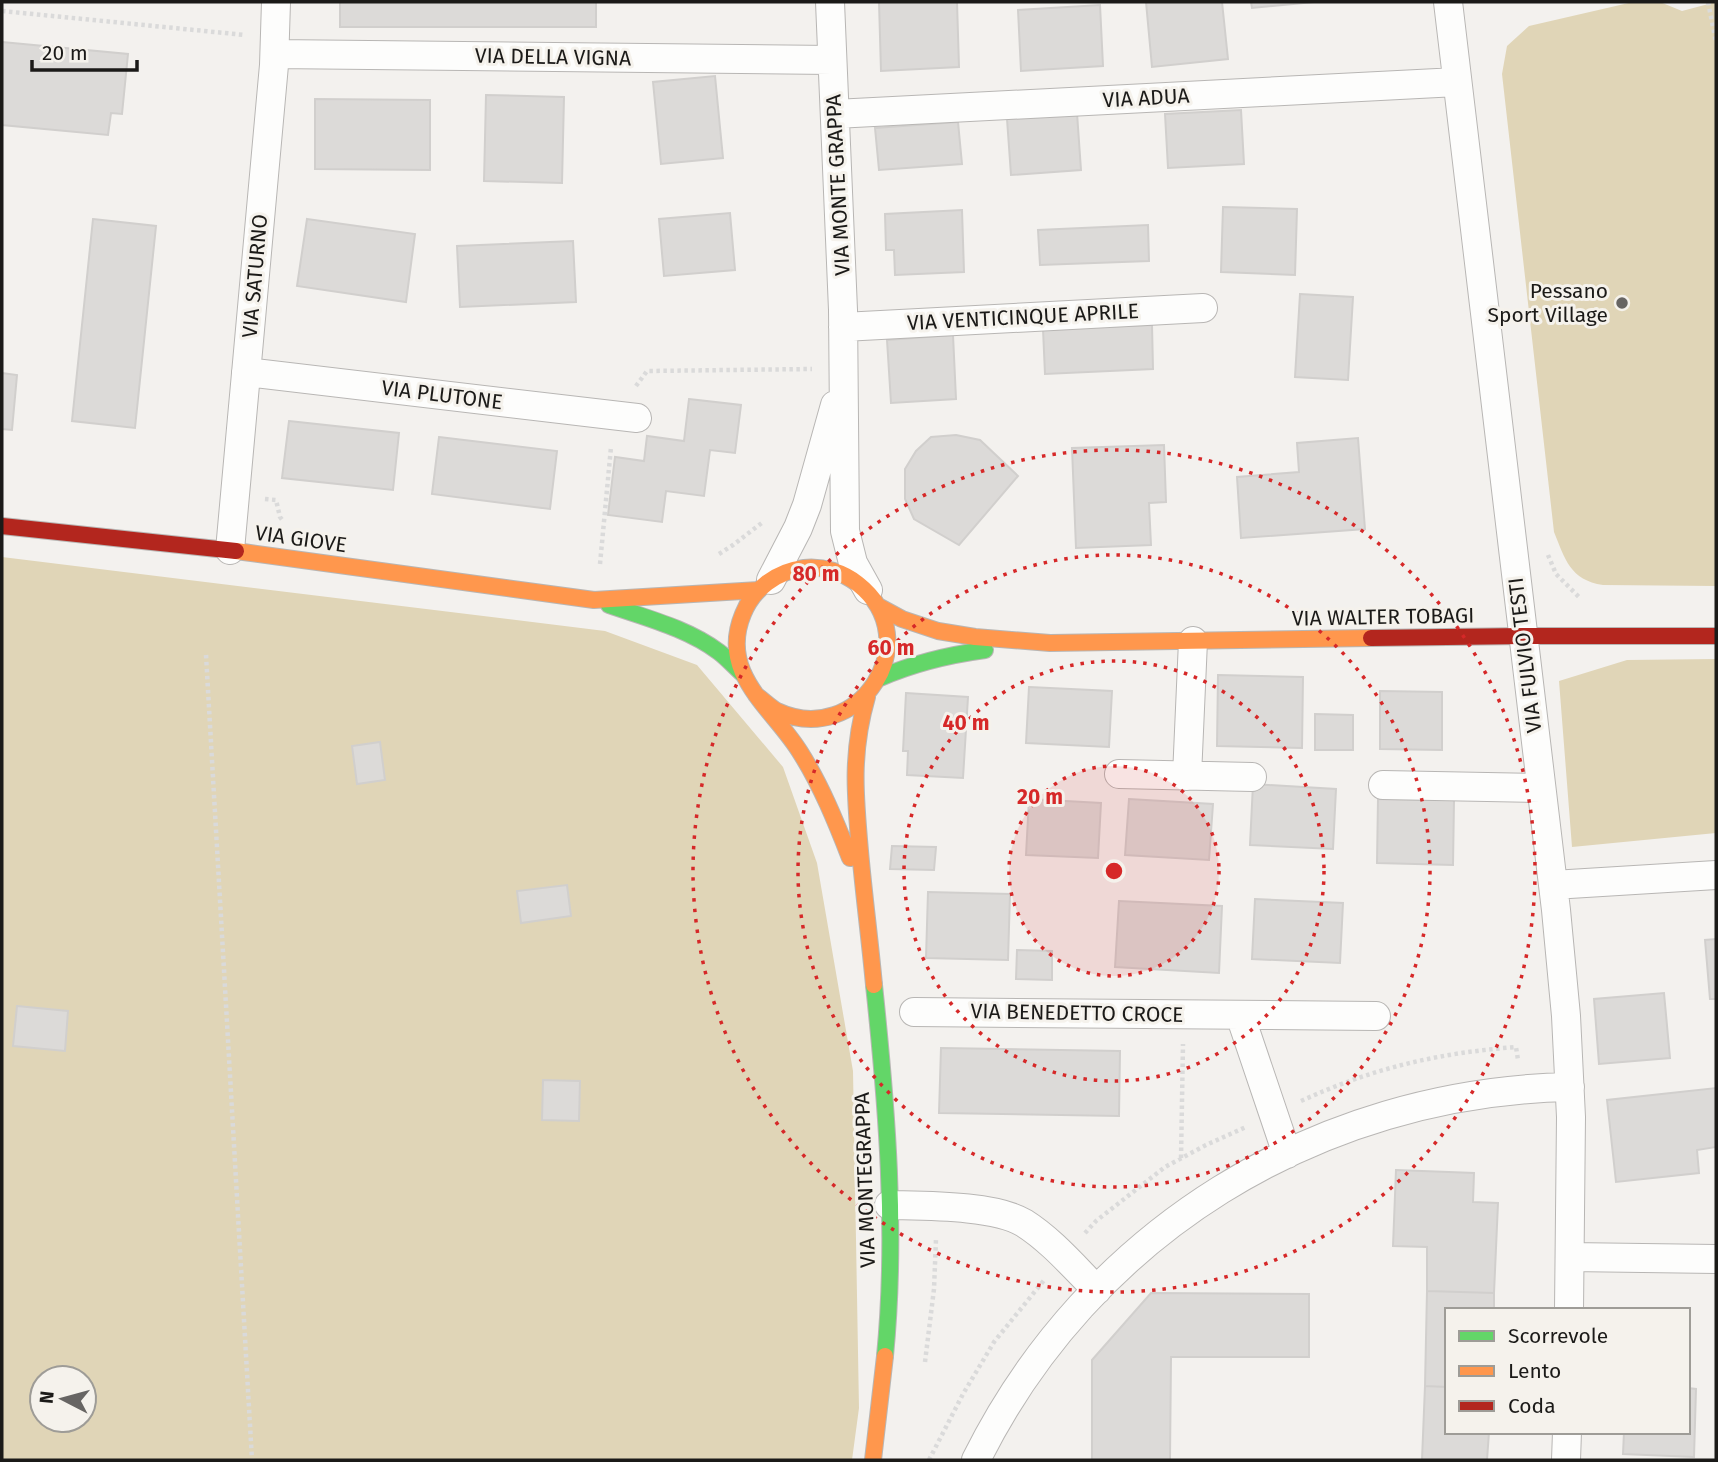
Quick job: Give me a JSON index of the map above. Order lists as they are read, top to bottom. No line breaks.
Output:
{"streets":{"street":["VIA DELLA VIGNA","VIA ADUA","VIA MONTE GRAPPA","VIA SATURNO","VIA VENTICINQUE APRILE","VIA PLUTONE","VIA GIOVE","VIA WALTER TOBAGI","VIA FULVIO TESTI","VIA BENEDETTO CROCE","VIA MONTEGRAPPA"]},"crossings":[["VIA DELLA VIGNA","VIA MONTE GRAPPA"],["VIA DELLA VIGNA","VIA SATURNO"],["VIA ADUA","VIA MONTE GRAPPA"],["VIA ADUA","VIA FULVIO TESTI"],["VIA MONTE GRAPPA","VIA VENTICINQUE APRILE"],["VIA MONTE GRAPPA","VIA GIOVE"],["VIA MONTE GRAPPA","VIA WALTER TOBAGI"],["VIA MONTE GRAPPA","VIA MONTEGRAPPA"],["VIA SATURNO","VIA PLUTONE"],["VIA SATURNO","VIA GIOVE"],["VIA GIOVE","VIA WALTER TOBAGI"],["VIA GIOVE","VIA MONTEGRAPPA"],["VIA WALTER TOBAGI","VIA FULVIO TESTI"],["VIA WALTER TOBAGI","VIA MONTEGRAPPA"]],"places":["Pessano Sport Village"],"legend":["Scorrevole","Lento","Coda"],"scale_bar":"20 m","north":"left","rings":["80 m","60 m","40 m","20 m"]}
